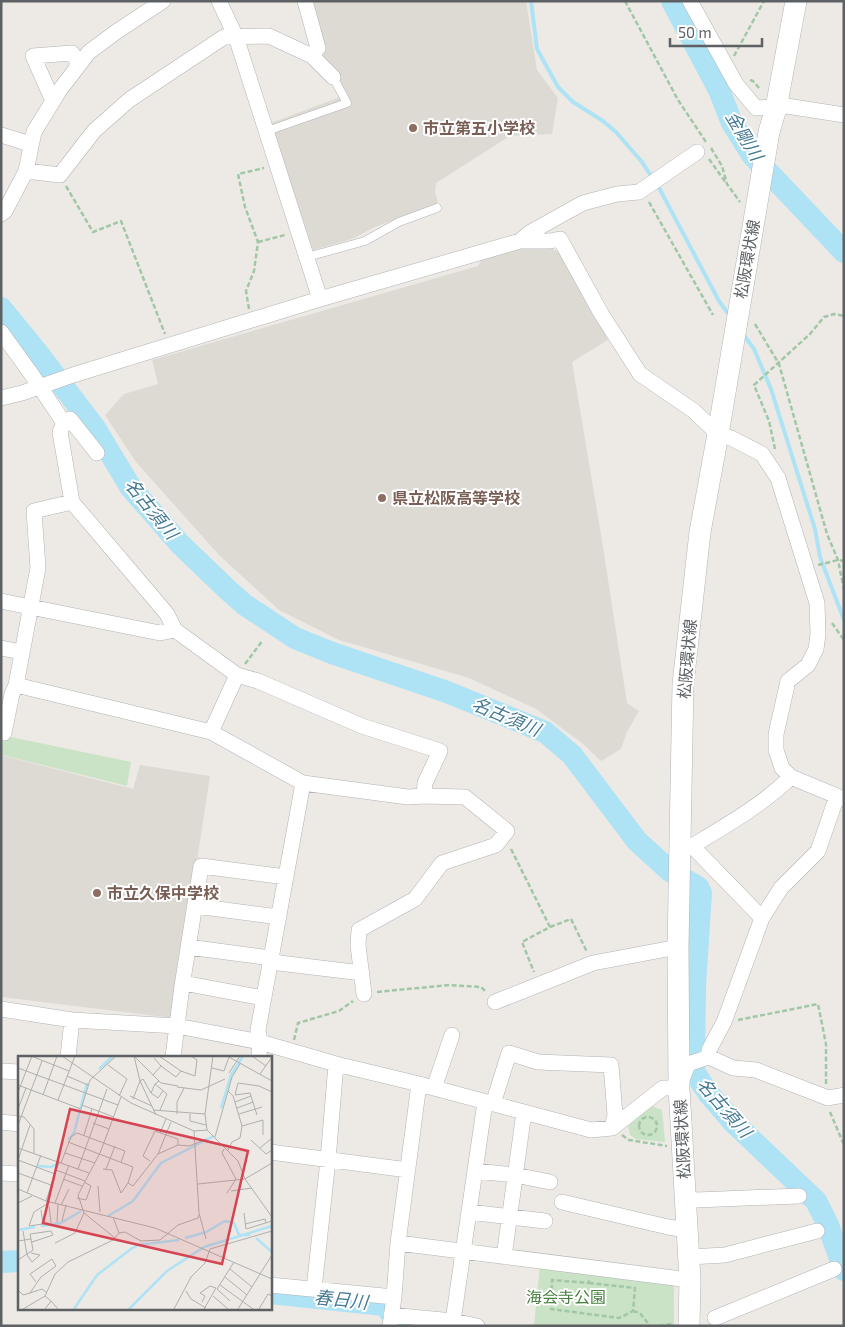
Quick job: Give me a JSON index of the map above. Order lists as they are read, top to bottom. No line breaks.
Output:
{"streets":{"main road":["松阪環状線"]},"water":["金剛川","名古須川","春日川"],"parks":["海会寺公園"],"places":["市立第五小学校","県立松阪高等学校","市立久保中学校"],"scale_bar":"50 m"}
